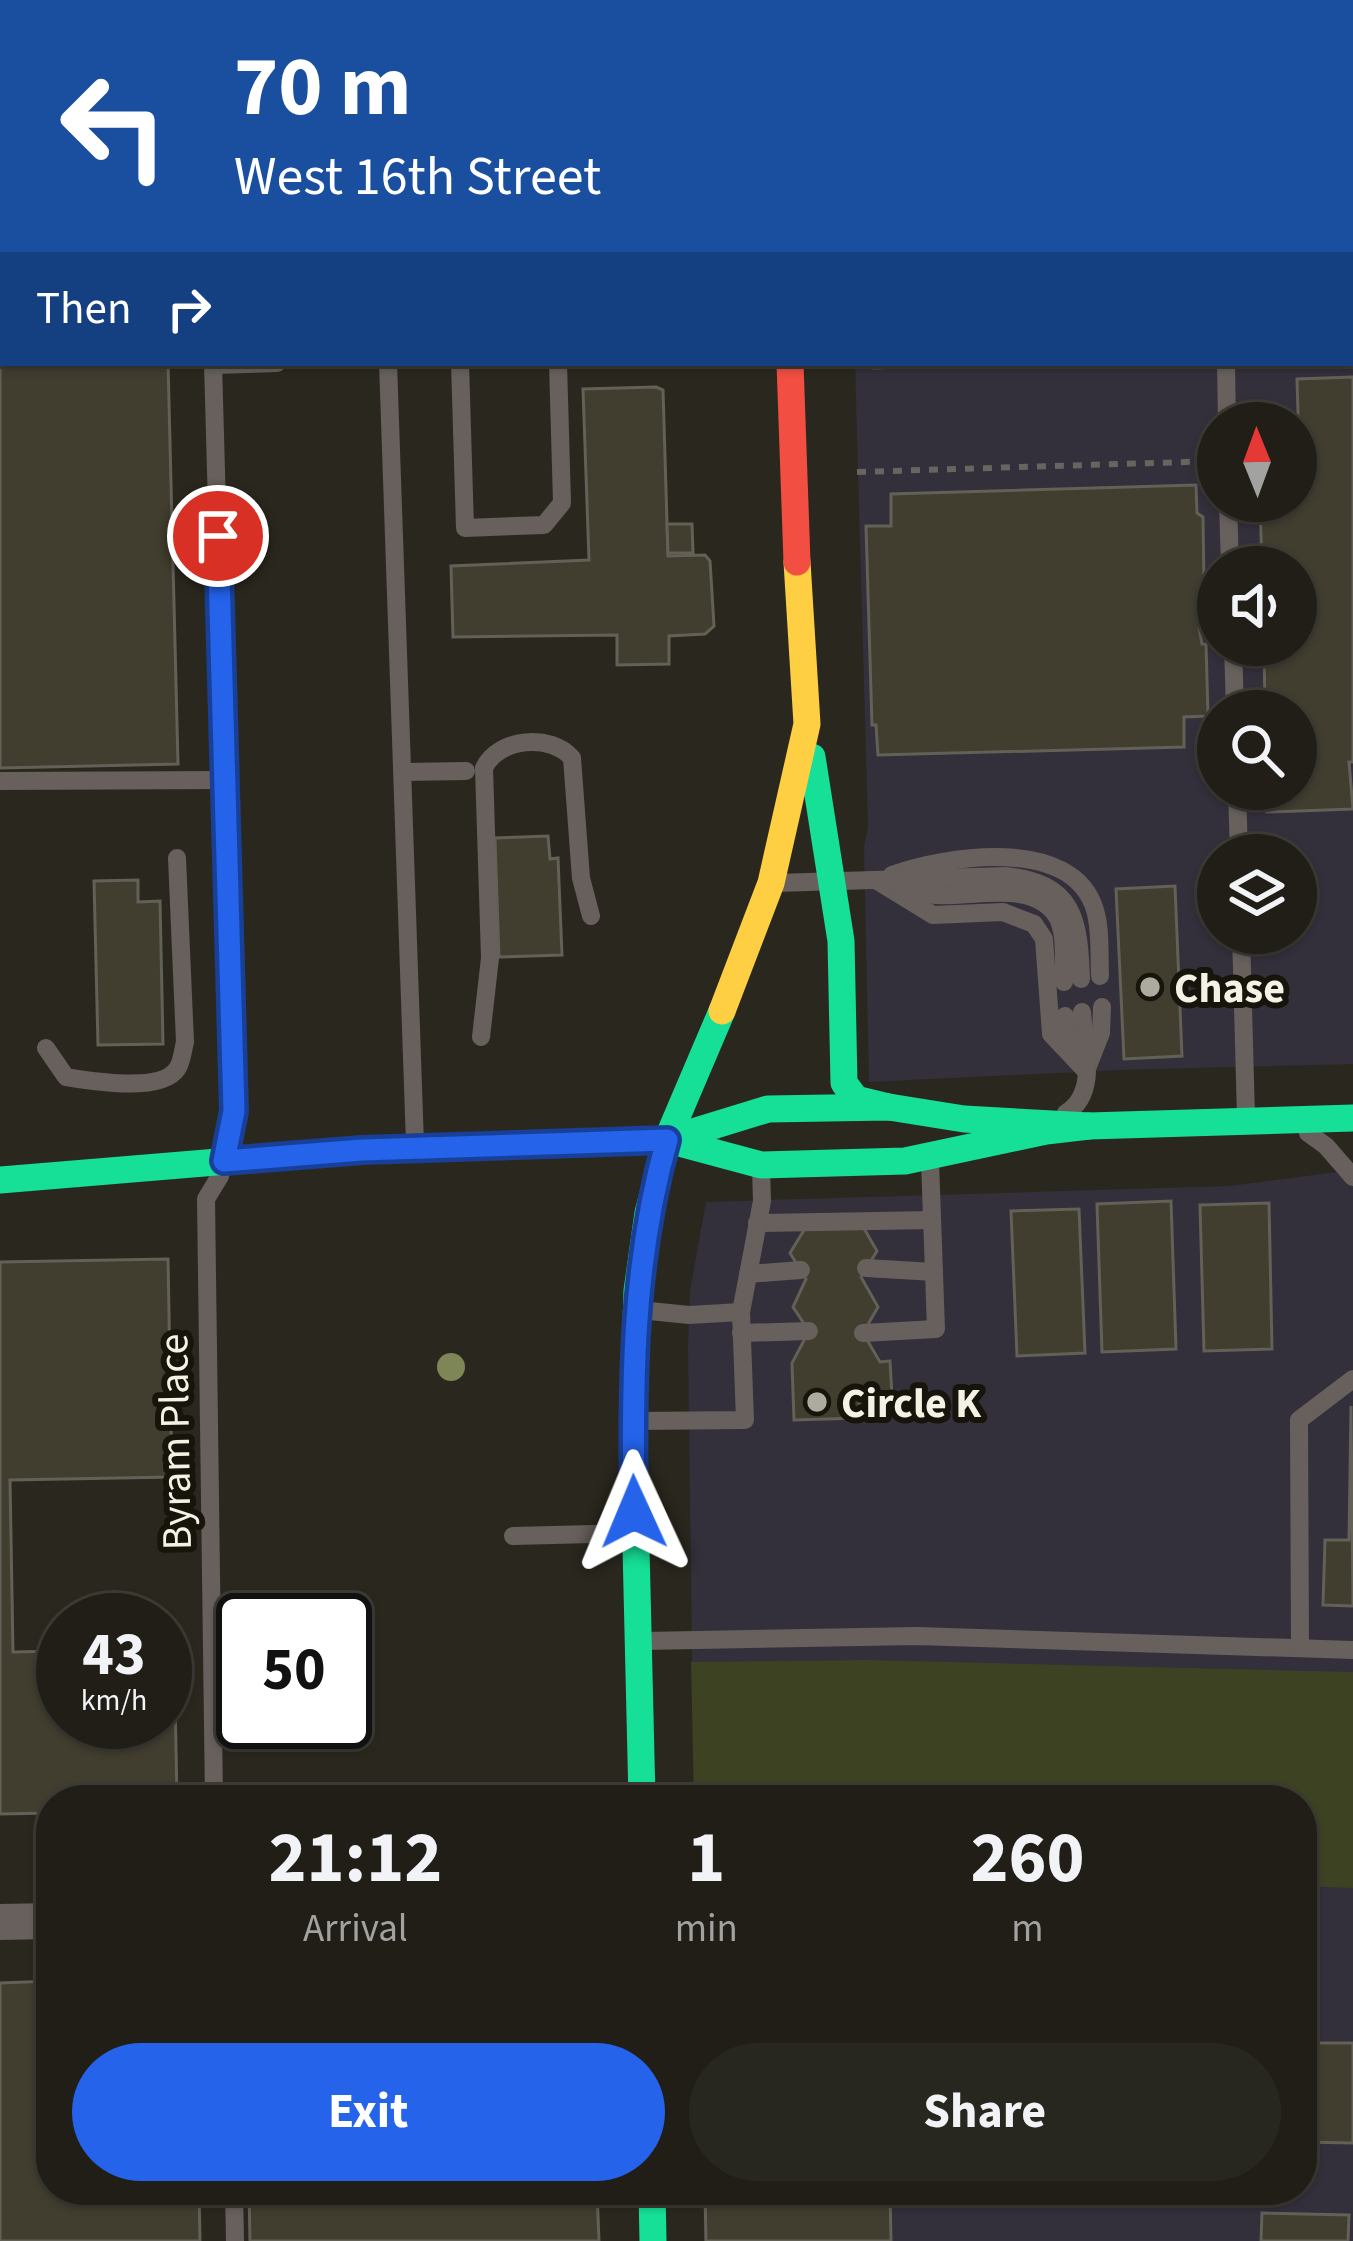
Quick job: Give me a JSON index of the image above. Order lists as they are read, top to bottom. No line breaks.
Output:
{"streets":{"lane":["Byram Place"]},"places":["Chase","Circle K"],"north":"top","page":{"turn":["70 m","West 16th Street"],"then":"Then","speed":"43 km/h","limit":"50","eta":["21:12","Arrival","1","min","260","m"],"buttons":["Exit","Share"]}}
